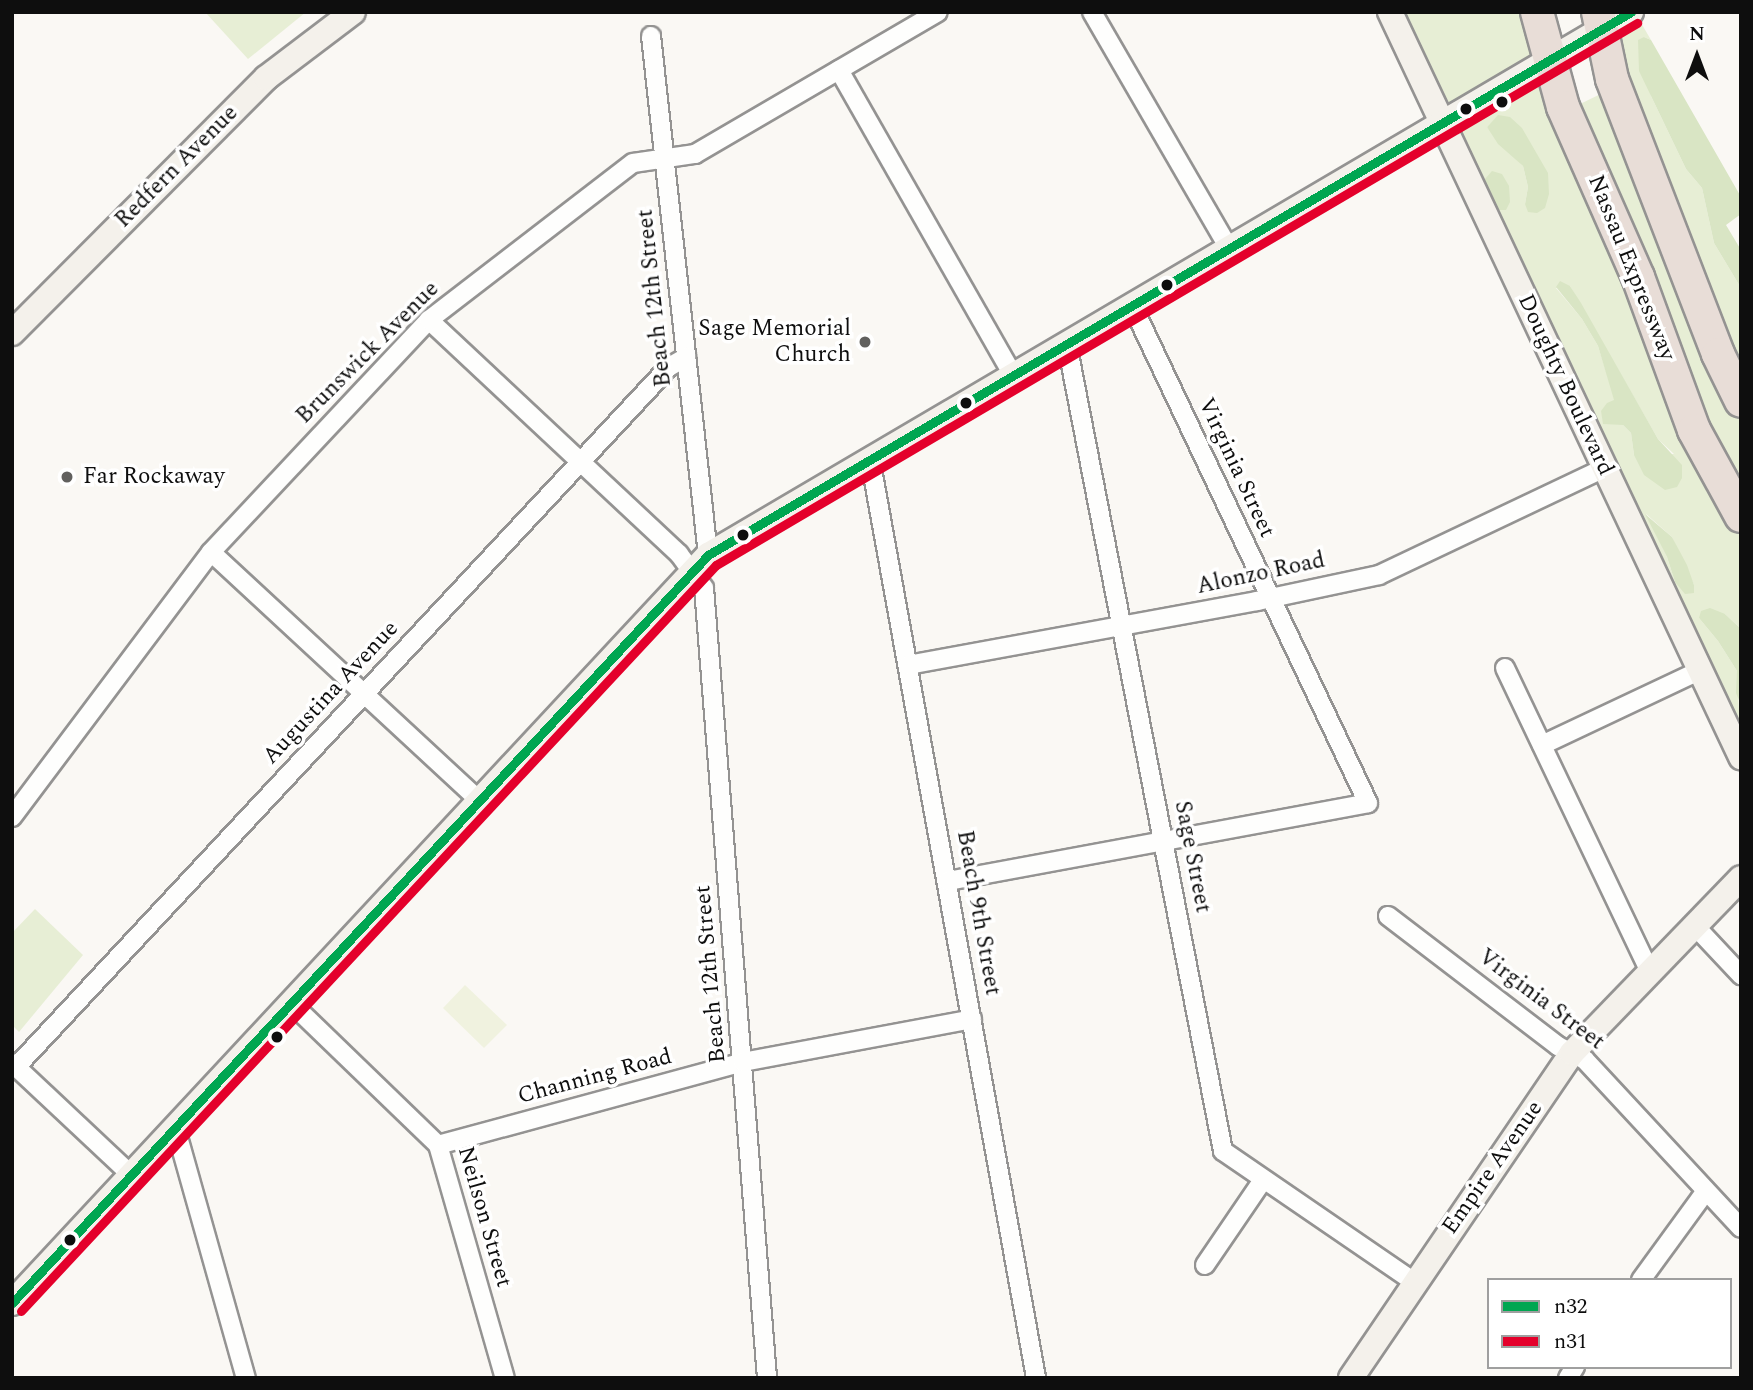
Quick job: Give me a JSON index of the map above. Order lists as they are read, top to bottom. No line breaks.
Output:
{"streets":{"highway":["Nassau Expressway"],"street":["Redfern Avenue","Beach 12th Street","Brunswick Avenue","Doughty Boulevard","Virginia Street","Alonzo Road","Augustina Avenue","Sage Street","Beach 9th Street","Channing Road","Empire Avenue","Neilson Street"]},"crossings":[["Beach 12th Street","Brunswick Avenue"],["Beach 12th Street","Augustina Avenue"],["Beach 12th Street","Channing Road"],["Doughty Boulevard","Alonzo Road"],["Virginia Street","Alonzo Road"],["Virginia Street","Sage Street"],["Virginia Street","Empire Avenue"],["Alonzo Road","Sage Street"],["Alonzo Road","Beach 9th Street"],["Sage Street","Empire Avenue"],["Beach 9th Street","Channing Road"],["Channing Road","Neilson Street"]],"places":["Sage Memorial Church","Far Rockaway"],"lines":["transit line n32","transit line n31"],"legend":["n32","n31"],"north":"top"}
